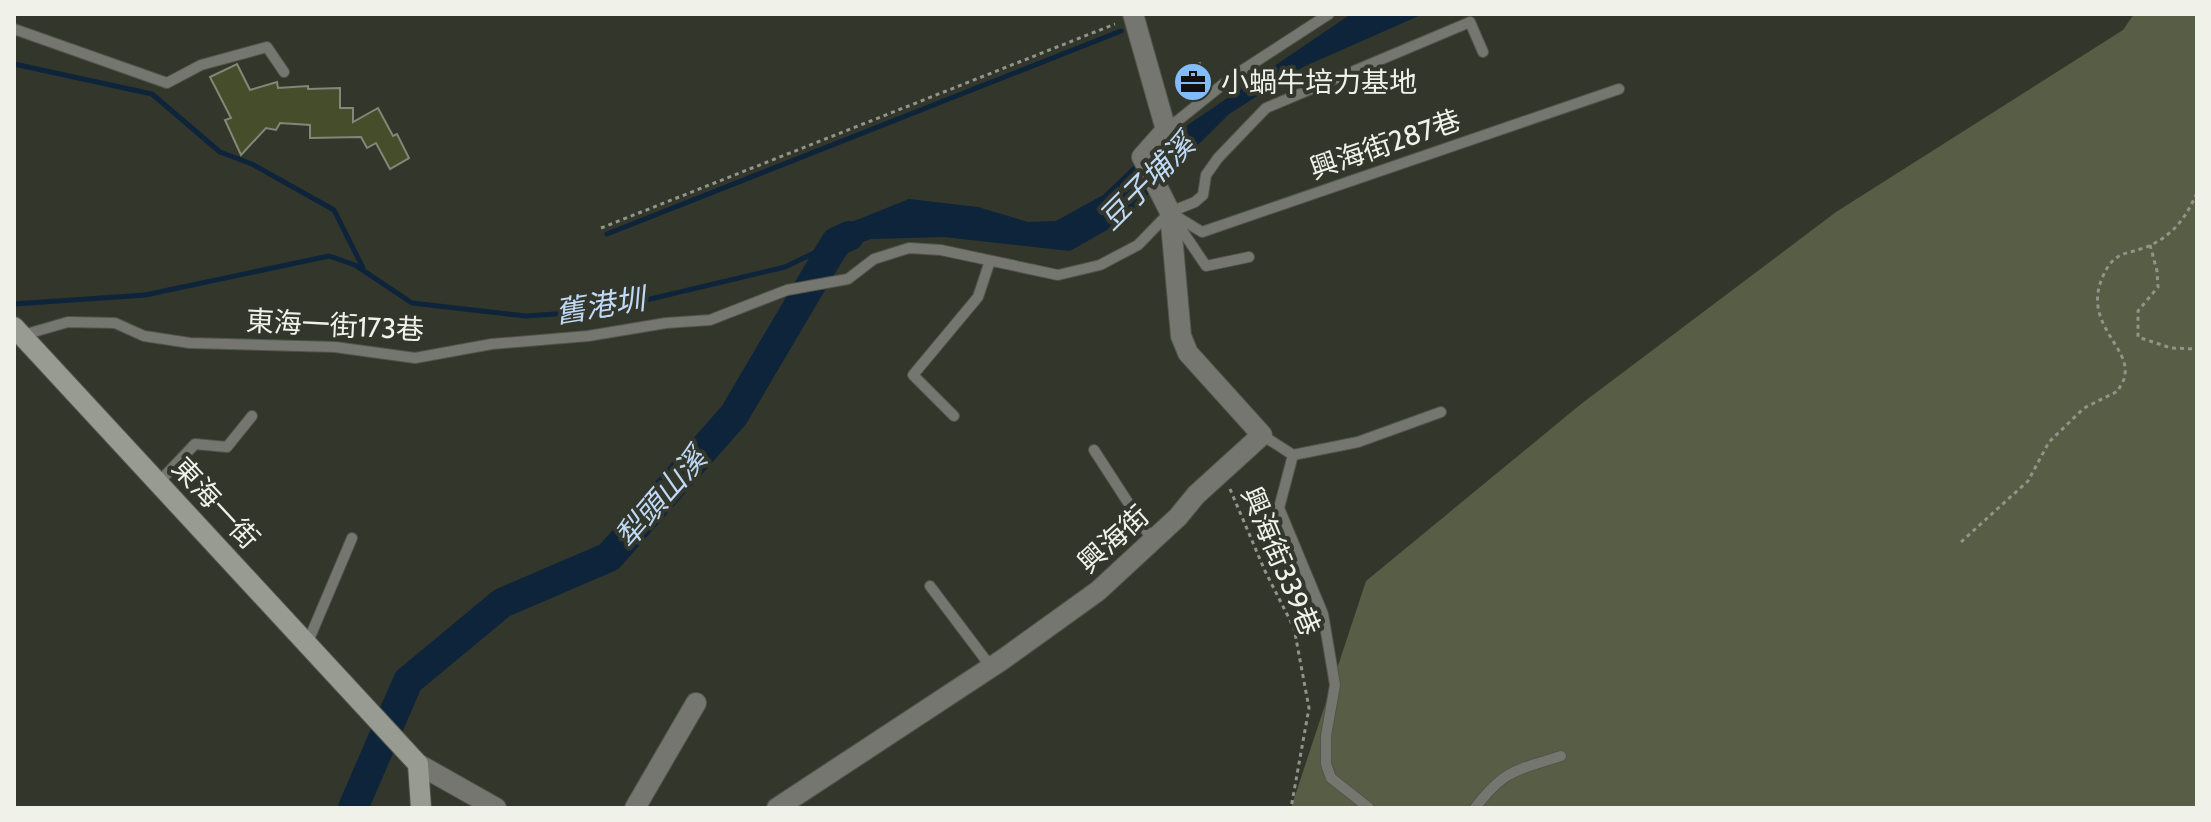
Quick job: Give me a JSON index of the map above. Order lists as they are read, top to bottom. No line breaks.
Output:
{"streets":{"street":["東海一街","興海街"],"lane":["興海街287巷","東海一街173巷"],"path":["興海街339巷"]},"crossings":[["東海一街173巷","東海一街"],["興海街","興海街339巷"]],"water":["豆子埔溪","舊港圳","犁頭山溪"],"places":{"office":["小蝸牛培力基地"]}}
